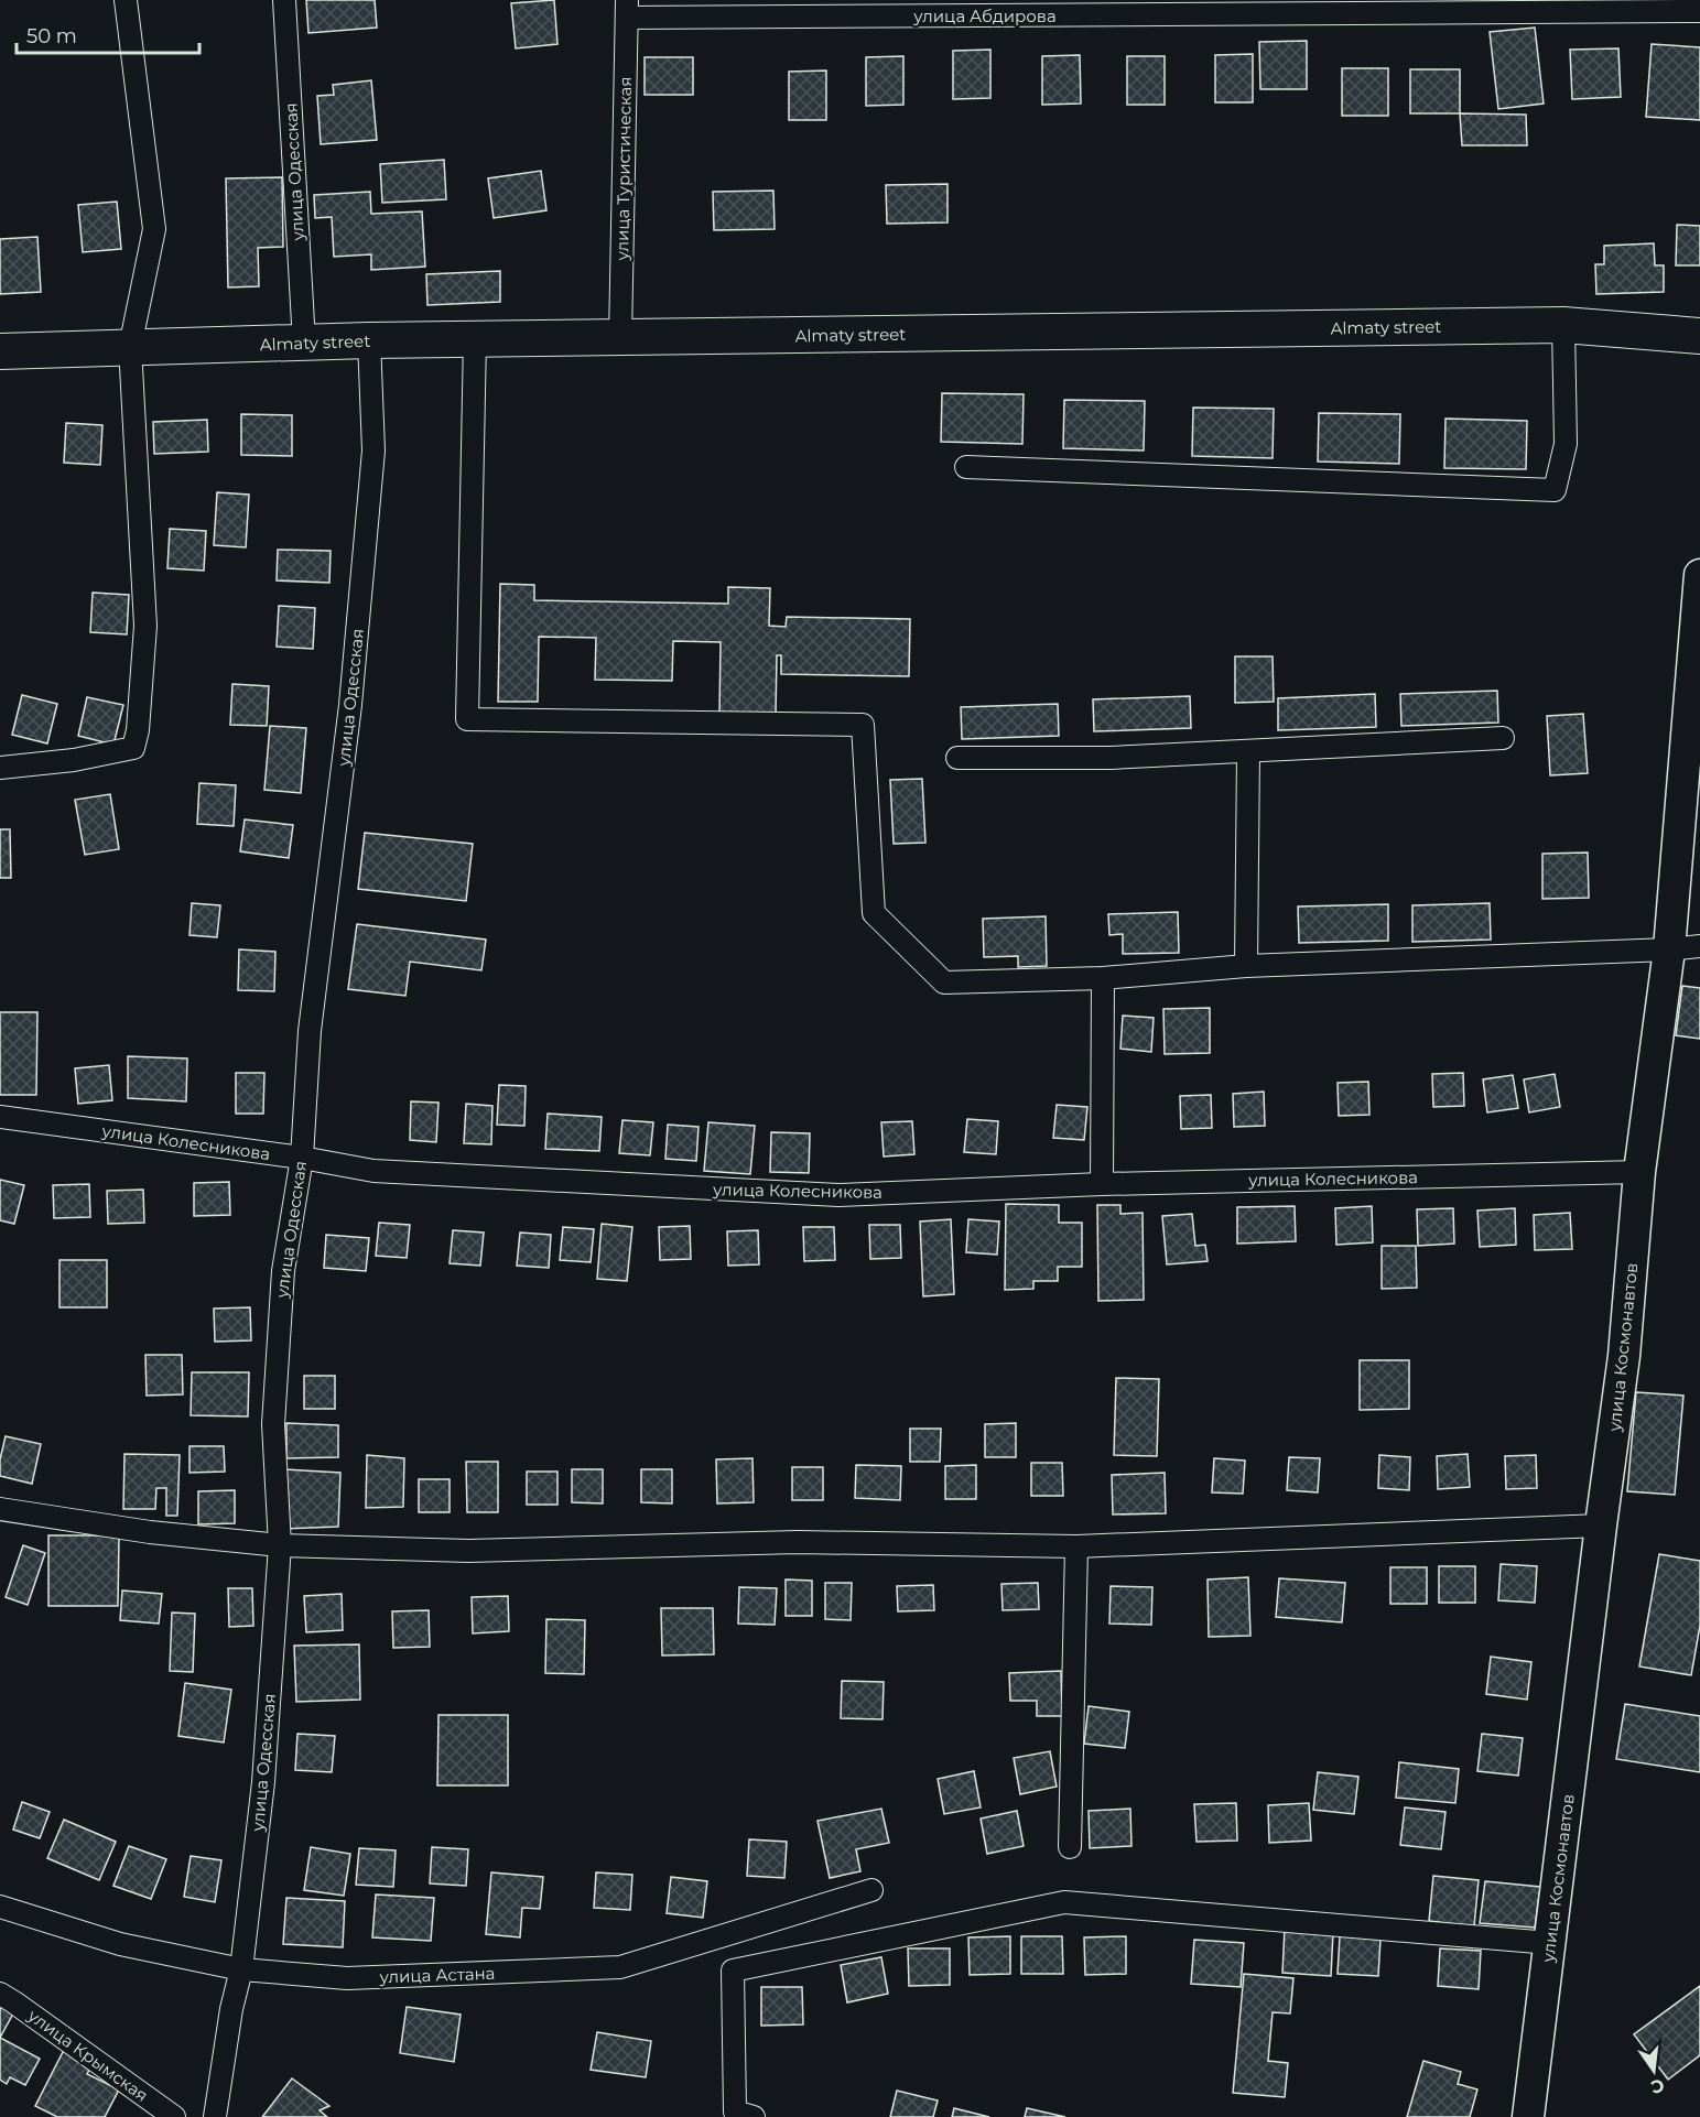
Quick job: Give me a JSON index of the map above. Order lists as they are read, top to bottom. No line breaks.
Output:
{"streets":{"main road":["Almaty street","улица Космонавтов"],"street":["улица Абдирова","улица Туристическая","улица Одесская","улица Колесникова","улица Астана","улица Крымская"]},"crossings":[["улица Абдирова","улица Туристическая"],["улица Туристическая","Almaty street"],["улица Одесская","Almaty street"],["улица Одесская","улица Колесникова"],["улица Одесская","улица Астана"],["улица Колесникова","улица Космонавтов"]],"scale_bar":"50 m","north":"bottom"}
